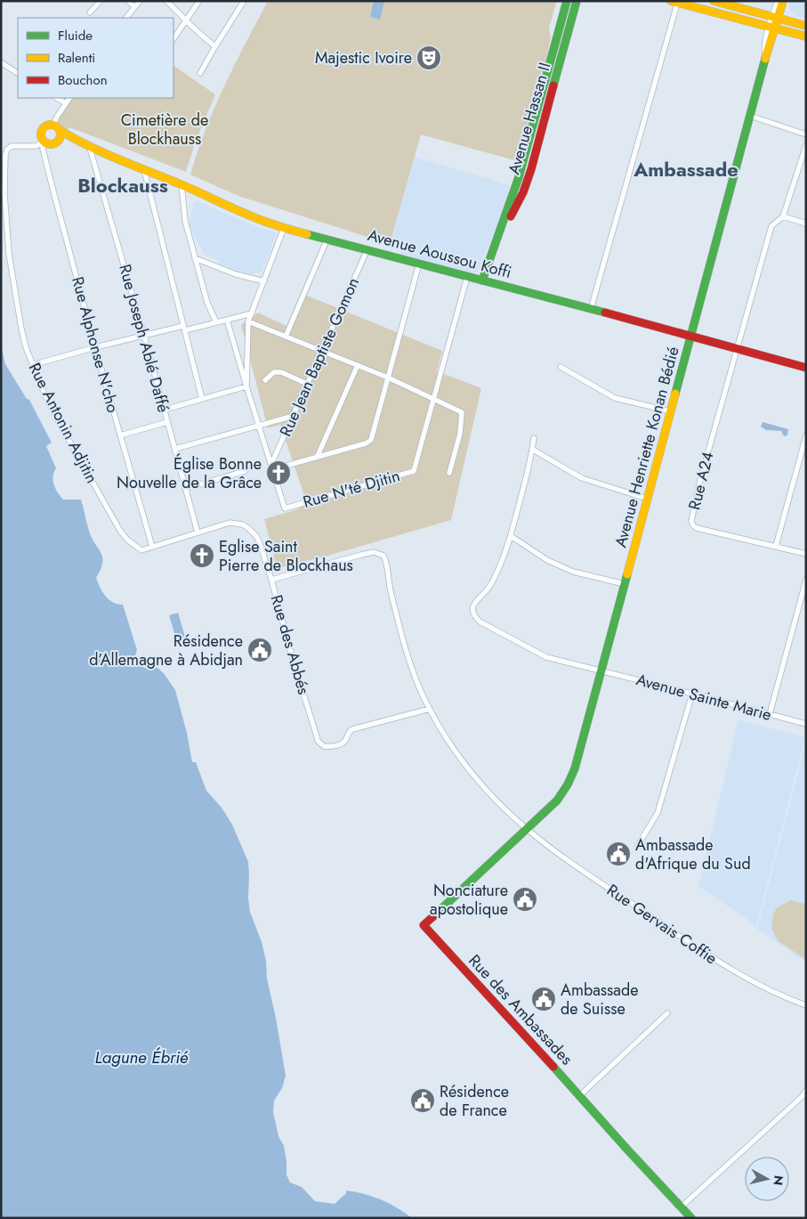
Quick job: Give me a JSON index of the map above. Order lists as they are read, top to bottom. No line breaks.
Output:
{"streets":{"street":["Avenue Hassan II","Avenue Aoussou Koffi","Rue Joseph Ablé Daffé","Rue Alphonse N'cho","Rue Jean Baptiste Gomon","Rue Antonin Adjitin","Avenue Henriette Konan Bédié","Rue A24","Rue N'té Djitin","Rue des Abbés","Avenue Sainte Marie","Rue Gervais Coffie","Rue des Ambassades"]},"crossings":[["Avenue Hassan II","Avenue Aoussou Koffi"],["Avenue Aoussou Koffi","Rue Joseph Ablé Daffé"],["Avenue Aoussou Koffi","Rue Alphonse N'cho"],["Avenue Aoussou Koffi","Rue Jean Baptiste Gomon"],["Avenue Aoussou Koffi","Rue Antonin Adjitin"],["Avenue Aoussou Koffi","Avenue Henriette Konan Bédié"],["Avenue Aoussou Koffi","Rue A24"],["Avenue Aoussou Koffi","Rue N'té Djitin"],["Rue Joseph Ablé Daffé","Rue des Abbés"],["Rue Alphonse N'cho","Rue Antonin Adjitin"],["Rue Alphonse N'cho","Rue des Abbés"],["Rue Jean Baptiste Gomon","Rue N'té Djitin"],["Rue Antonin Adjitin","Rue des Abbés"],["Avenue Henriette Konan Bédié","Avenue Sainte Marie"],["Avenue Henriette Konan Bédié","Rue Gervais Coffie"],["Avenue Henriette Konan Bédié","Rue des Ambassades"],["Rue des Abbés","Rue Gervais Coffie"],["Rue Gervais Coffie","Rue des Ambassades"]],"districts":["Ambassade","Blockauss"],"water":["Lagune Ébrié"],"parks":["Cimetière de Blockhauss"],"places":{"theatre":["Majestic Ivoire"],"church":["Église Bonne Nouvelle de la Grâce","Eglise Saint Pierre de Blockhaus"],"public building":["Résidence d’Allemagne à Abidjan","Ambassade d'Afrique du Sud","Nonciature apostolique","Ambassade de Suisse","Résidence de France"]},"legend":["Fluide","Ralenti","Bouchon"],"north":"right"}
